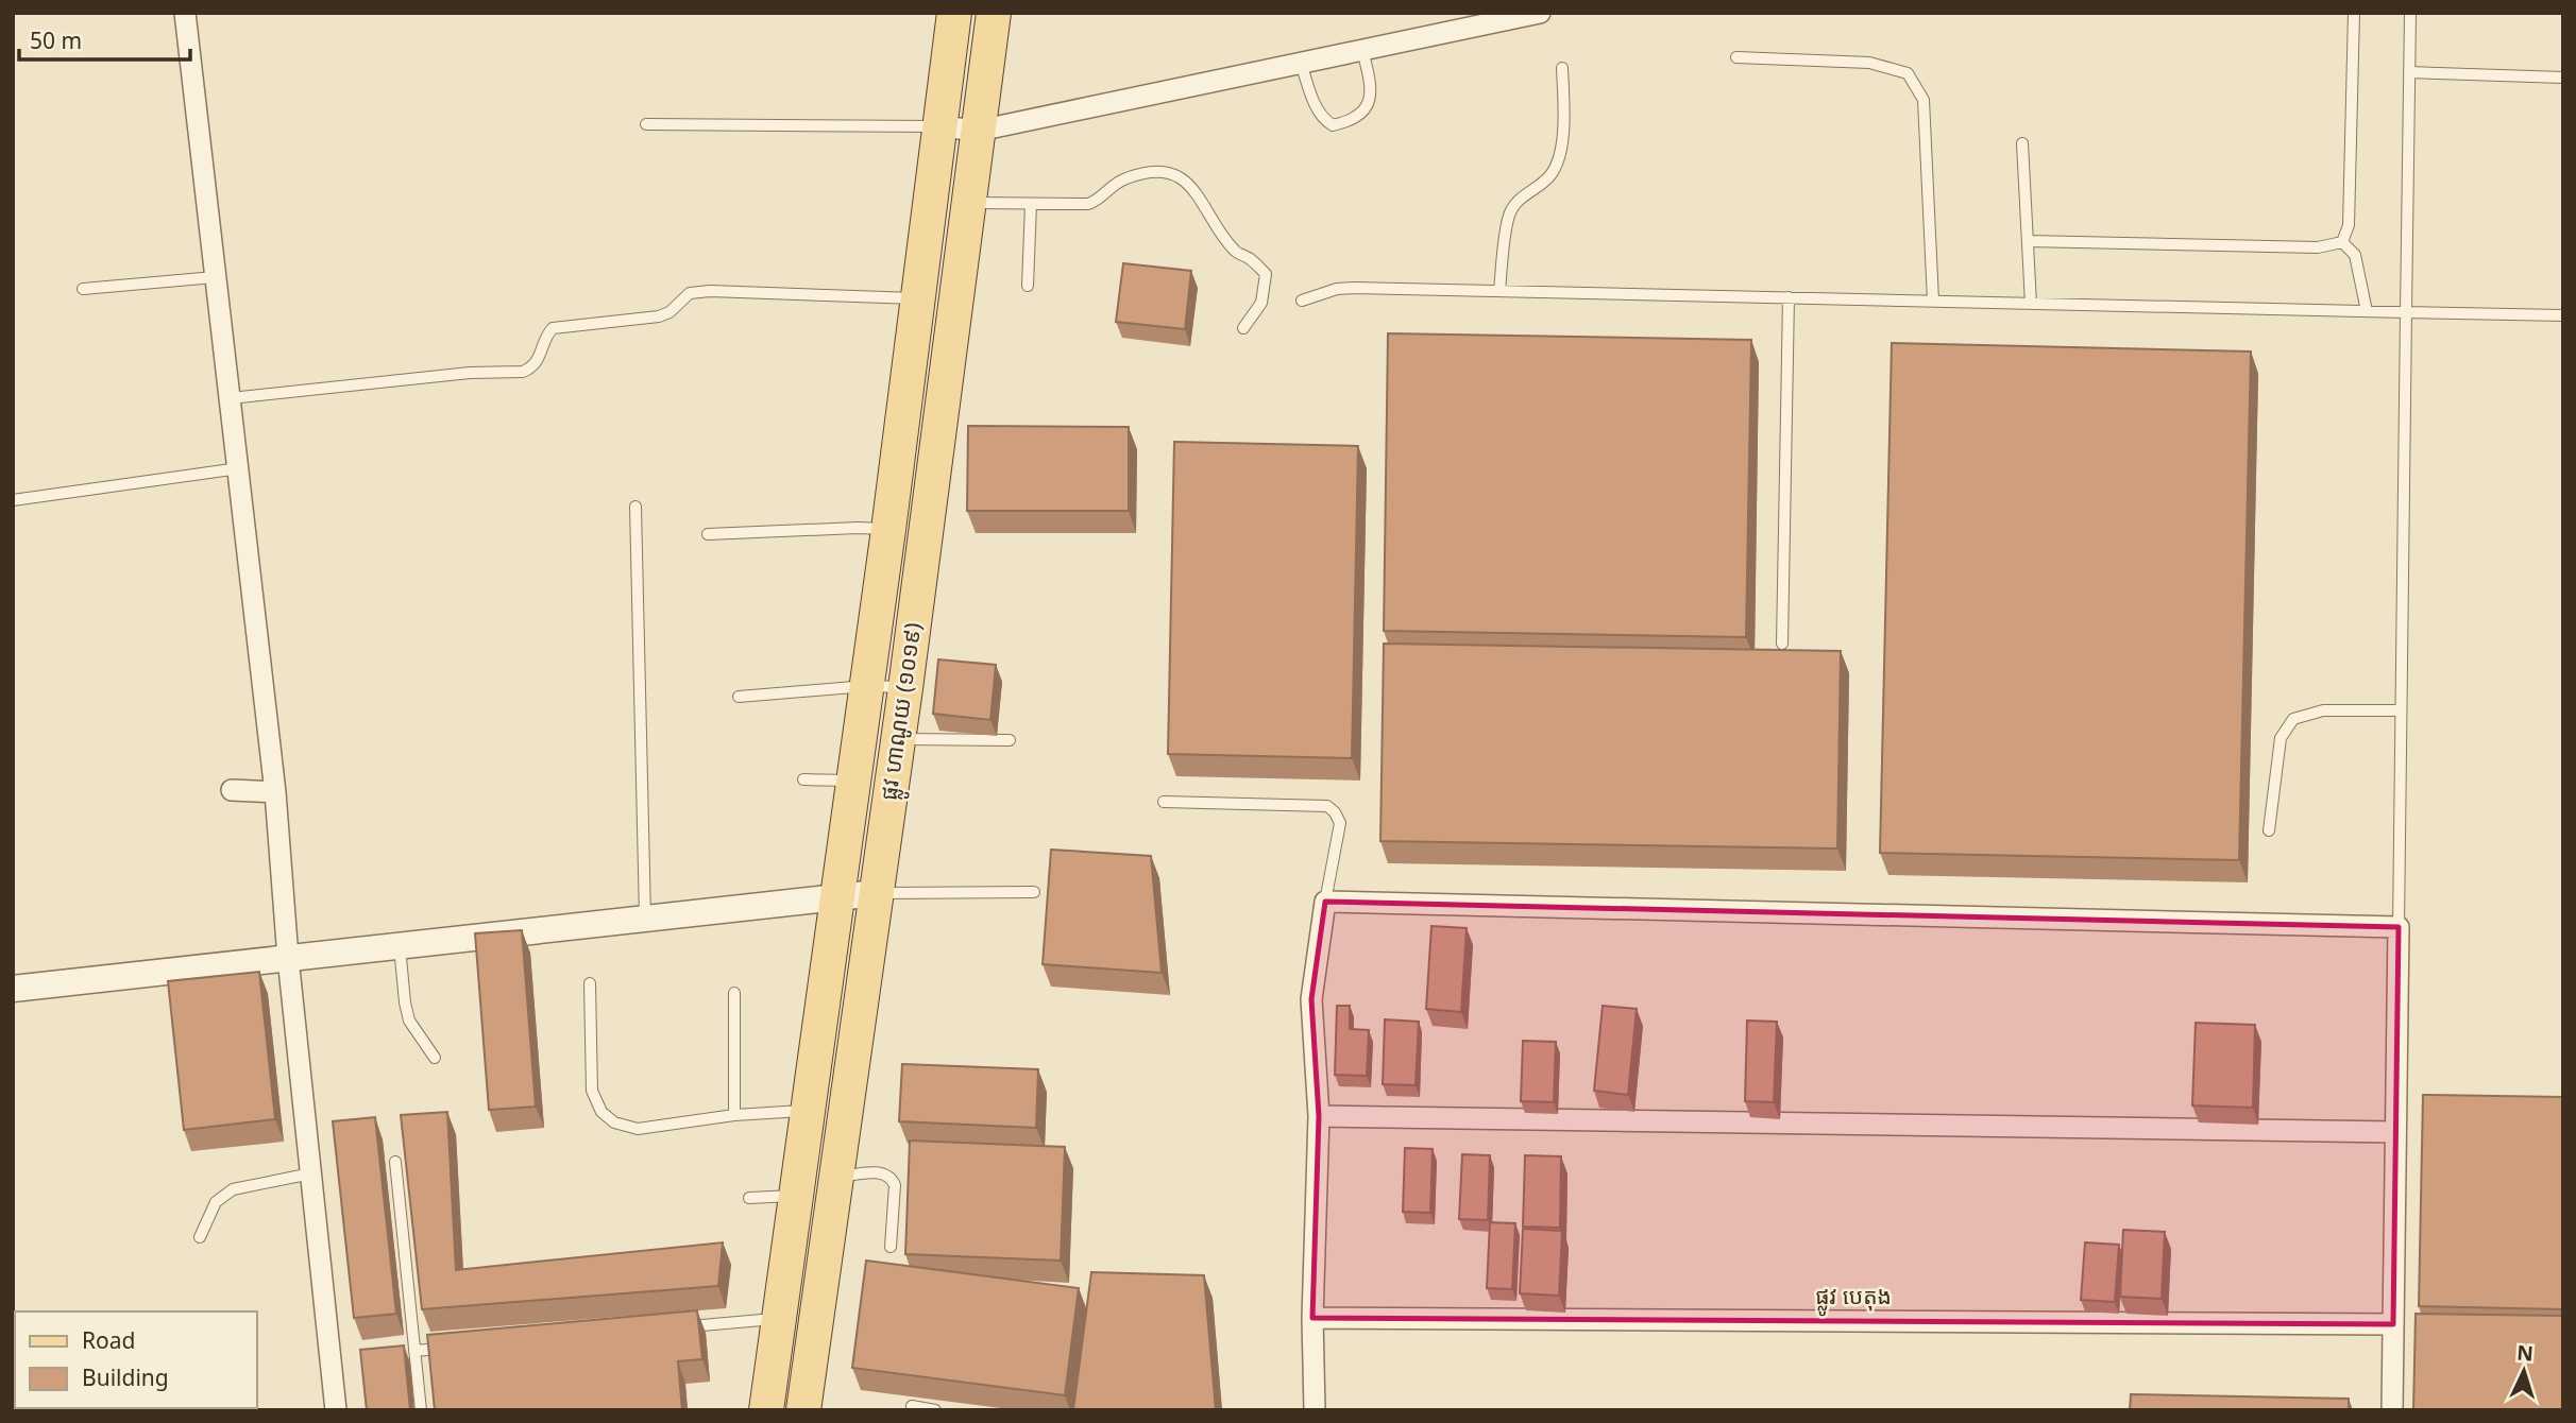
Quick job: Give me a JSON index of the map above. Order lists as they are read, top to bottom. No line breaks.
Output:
{"streets":{"main road":["ផ្លូវ ហាណូយ (១០១៩)"],"street":["ផ្លូវ បេតុង"]},"legend":["Road","Building"],"scale_bar":"50 m","north":"top"}
